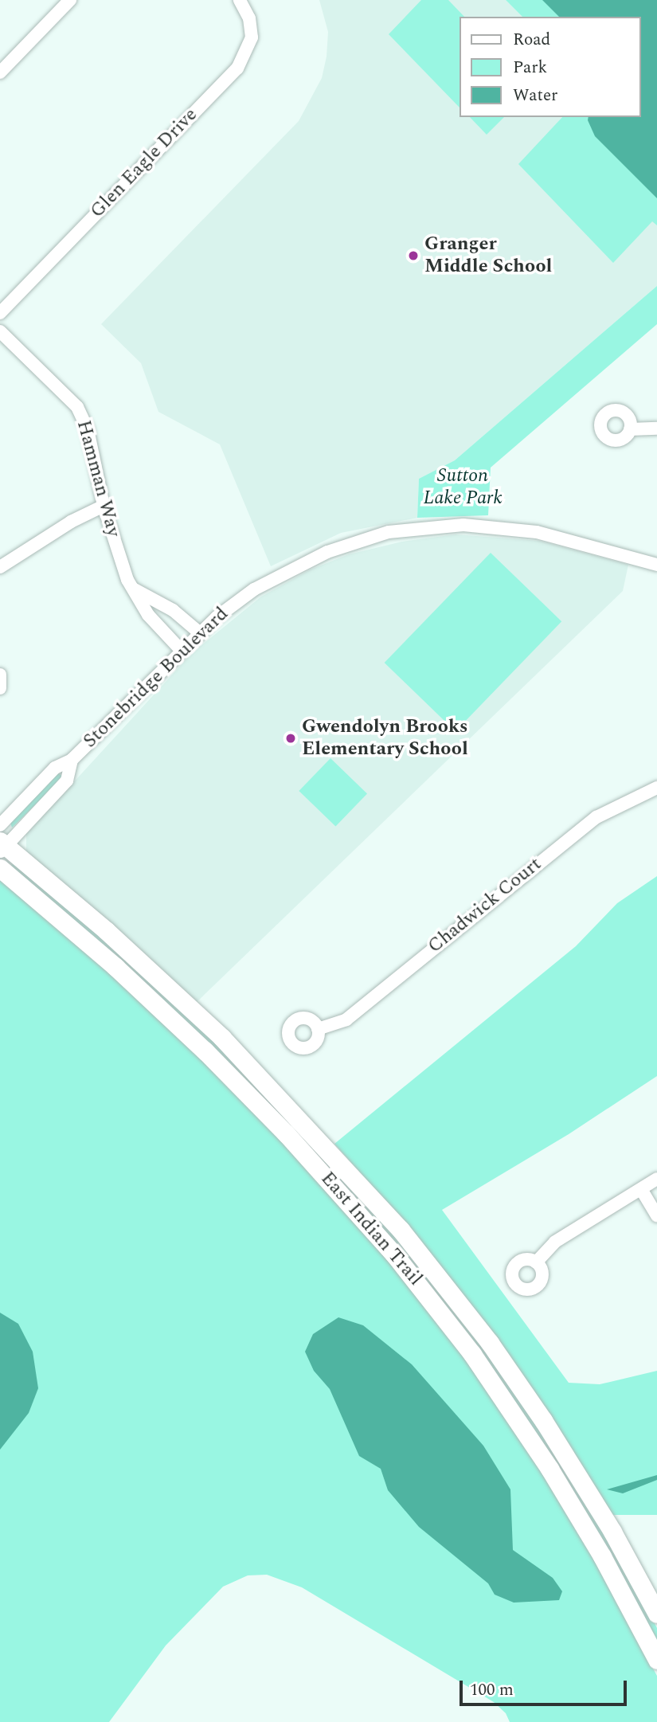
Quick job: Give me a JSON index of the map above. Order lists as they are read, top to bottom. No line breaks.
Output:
{"streets":{"main road":["East Indian Trail"],"street":["Glen Eagle Drive","Hamman Way","Stonebridge Boulevard","Chadwick Court"]},"crossings":[["Hamman Way","Stonebridge Boulevard"],["Stonebridge Boulevard","East Indian Trail"]],"parks":["Sutton Lake Park"],"places":["Granger Middle School","Gwendolyn Brooks Elementary School"],"legend":["Road","Park","Water"],"scale_bar":"100 m"}
